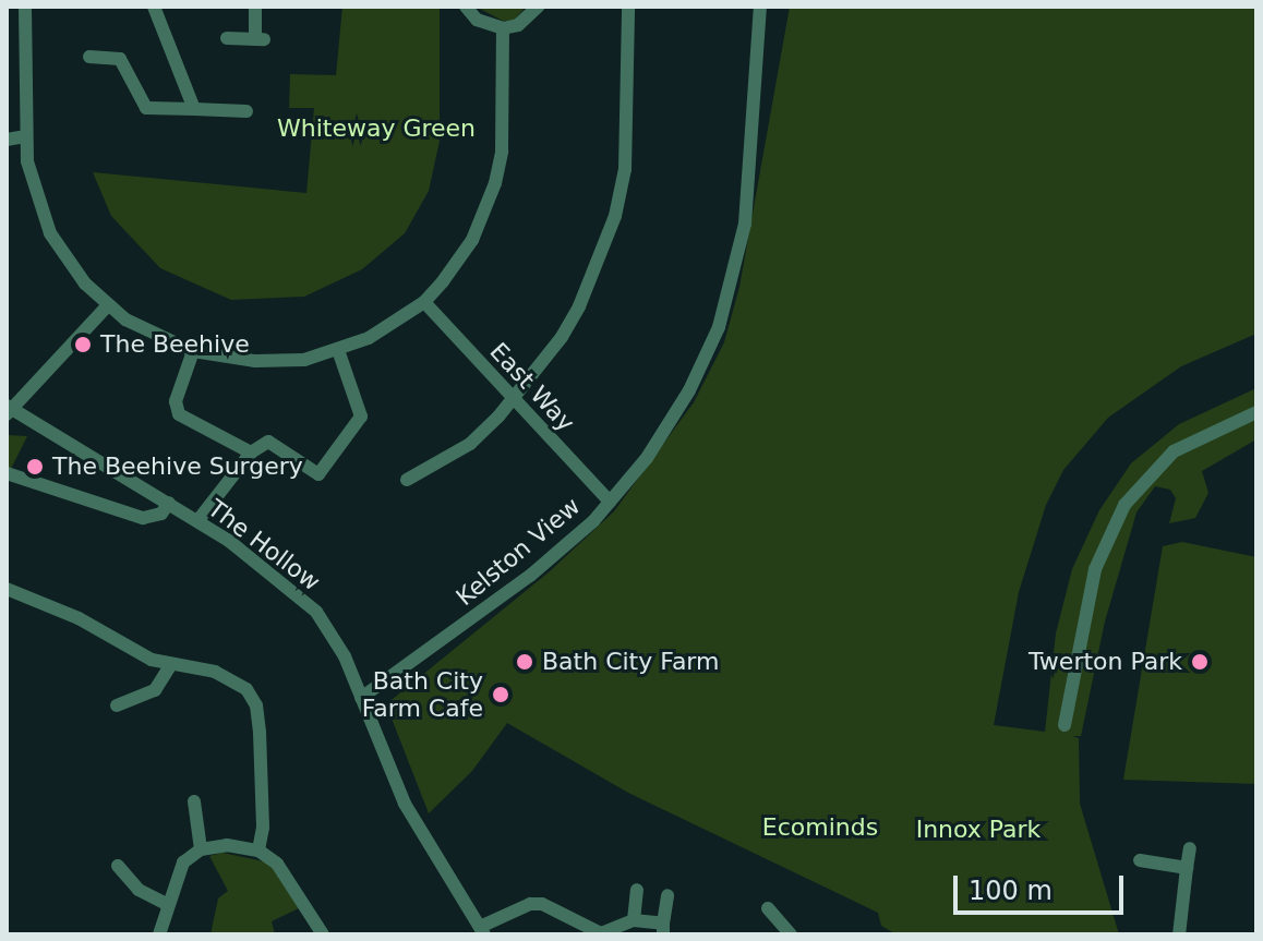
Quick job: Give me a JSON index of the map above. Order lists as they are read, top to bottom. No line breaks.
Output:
{"streets":{"street":["East Way","The Hollow","Kelston View"]},"crossings":[["East Way","Kelston View"],["The Hollow","Kelston View"]],"parks":["Whiteway Green","Ecominds","Innox Park"],"places":["The Beehive","The Beehive Surgery","Bath City Farm","Twerton Park","Bath City Farm Cafe"],"scale_bar":"100 m"}
